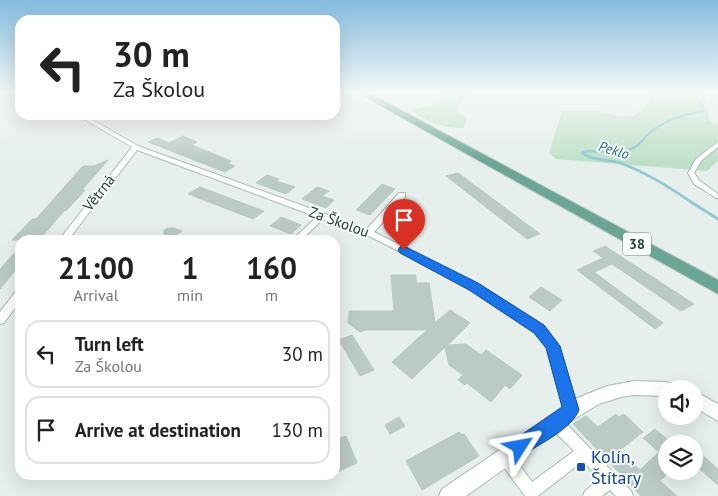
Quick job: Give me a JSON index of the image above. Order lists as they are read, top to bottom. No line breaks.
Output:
{"streets":{"main road":["38"],"street":["Větrná","Za Školou"]},"crossings":[["Větrná","Za Školou"]],"water":["Peklo"],"places":{"transit":["Kolín, Štítary"]},"page":{"turn":["30 m","Za Školou"],"eta":["21:00","Arrival","1","min","160","m"],"list":[{"name":"Turn left","note":"Za Školou","value":"30 m"},{"name":"Arrive at destination","value":"130 m"}]}}
